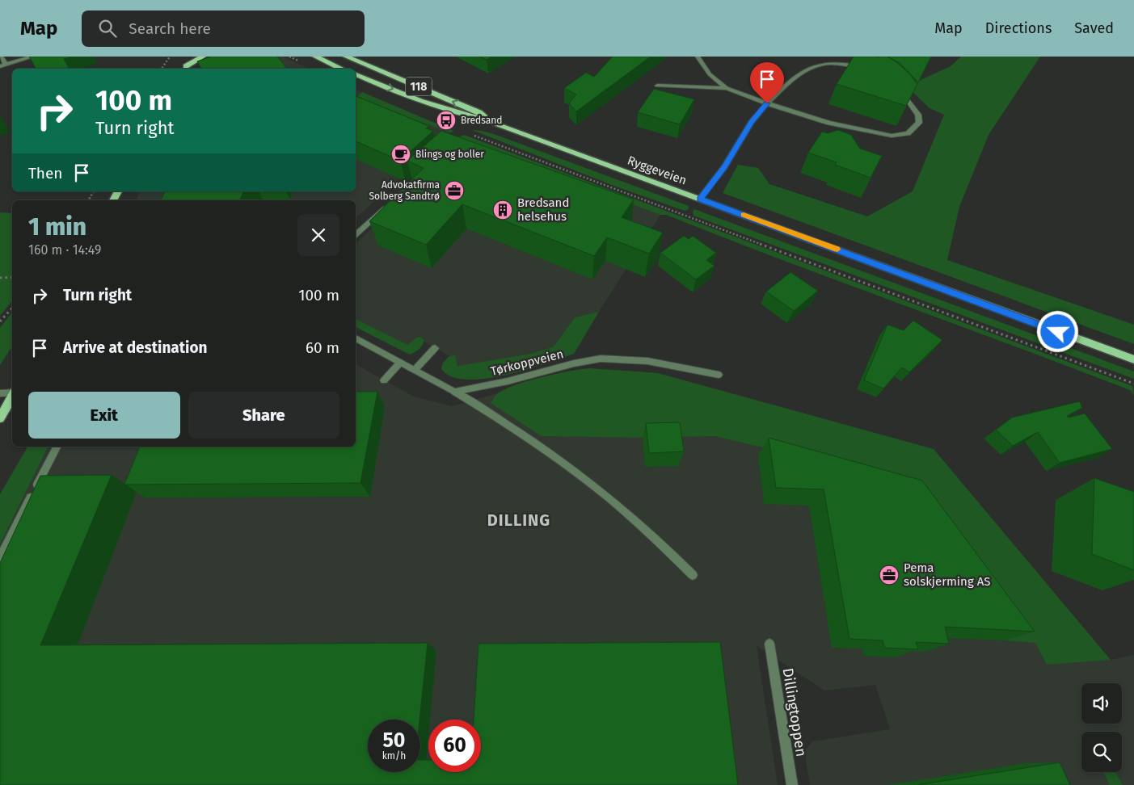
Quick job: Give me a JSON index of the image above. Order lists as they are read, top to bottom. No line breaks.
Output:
{"streets":{"main road":["118","Ryggeveien"],"street":["Tørkoppveien","Dillingtoppen"]},"districts":["DILLING"],"places":{"bus stop":["Bredsand"],"cafe":["Blings og boller"],"office":["Advokatfirma Solberg Sandtrø","Pema solskjerming AS"],"building":["Bredsand helsehus"]},"page":{"header":"Map","search":"Search here","nav":["Map","Directions","Saved"],"turn":["100 m","Turn right"],"then":"Then","heading":["1 min","160 m · 14:49"],"list":[{"name":"Turn right","value":"100 m"},{"name":"Arrive at destination","value":"60 m"}],"buttons":["Exit","Share"],"speed":"50 km/h","limit":"60"}}
